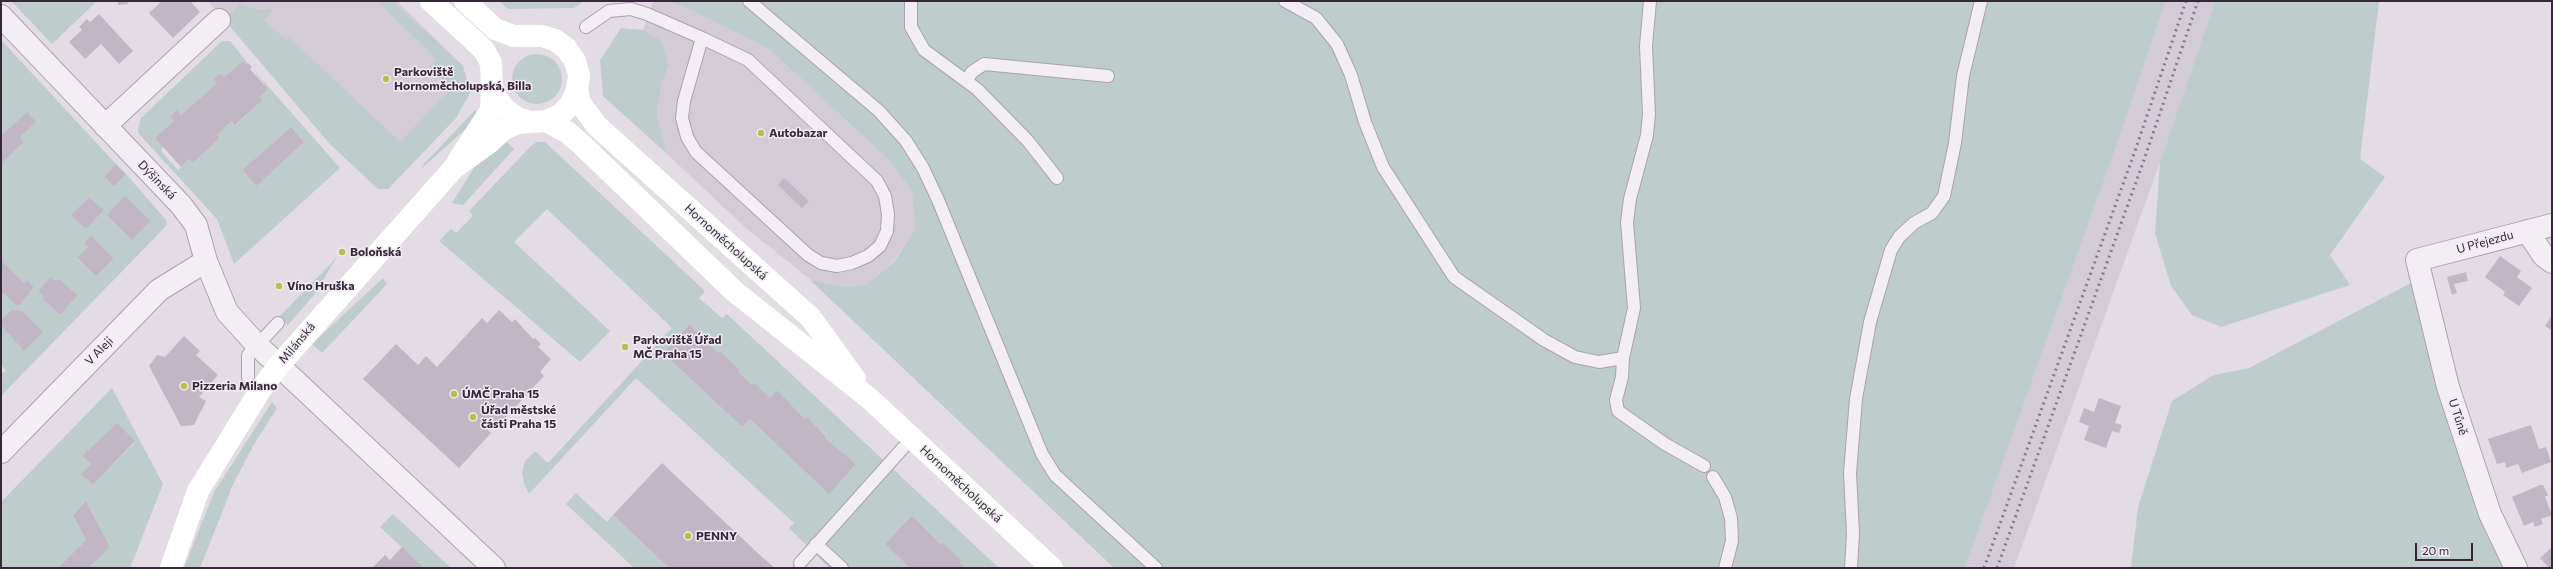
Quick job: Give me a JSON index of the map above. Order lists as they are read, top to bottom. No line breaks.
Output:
{"streets":{"street":["Dýšinská","Hornoměcholupská","U Přejezdu","Milánská","V Aleji","U Tůně"]},"crossings":[["Dýšinská","Milánská"],["Dýšinská","V Aleji"],["Hornoměcholupská","Milánská"],["U Přejezdu","U Tůně"]],"places":["Parkoviště Hornoměcholupská, Billa","Autobazar","Boloňská","Víno Hruška","Parkoviště Úřad MČ Praha 15","Pizzeria Milano","ÚMČ Praha 15","Úřad městské části Praha 15","PENNY"],"scale_bar":"20 m"}
